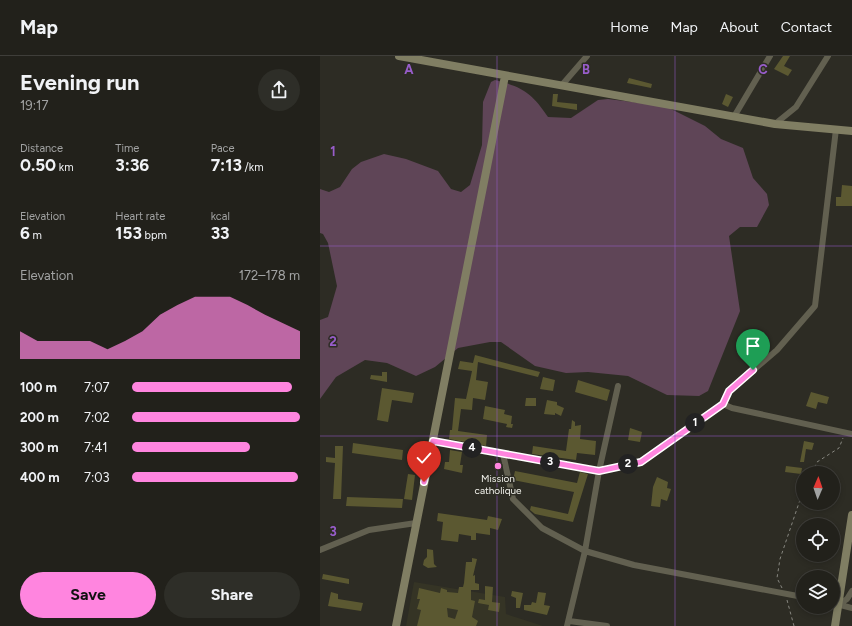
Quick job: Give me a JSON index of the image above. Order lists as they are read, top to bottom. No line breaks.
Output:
{"places":["Mission catholique"],"north":"top","page":{"header":"Map","nav":["Home","Map","About","Contact"],"heading":["Evening run","19:17"],"stats":[["Distance","0.50 km"],["Time","3:36"],["Pace","7:13 /km"],["Elevation","6 m"],["Heart rate","153 bpm"],["kcal","33"]],"chart":["Elevation","172–178 m"],"list":[{"name":"100 m","note":"7:07"},{"name":"200 m","note":"7:02"},{"name":"300 m","note":"7:41"},{"name":"400 m","note":"7:03"}],"pins":["1","4","3","2"],"buttons":["Save","Share"]},"grid":{"columns":["A","B","C"],"rows":["1","2","3"]}}
